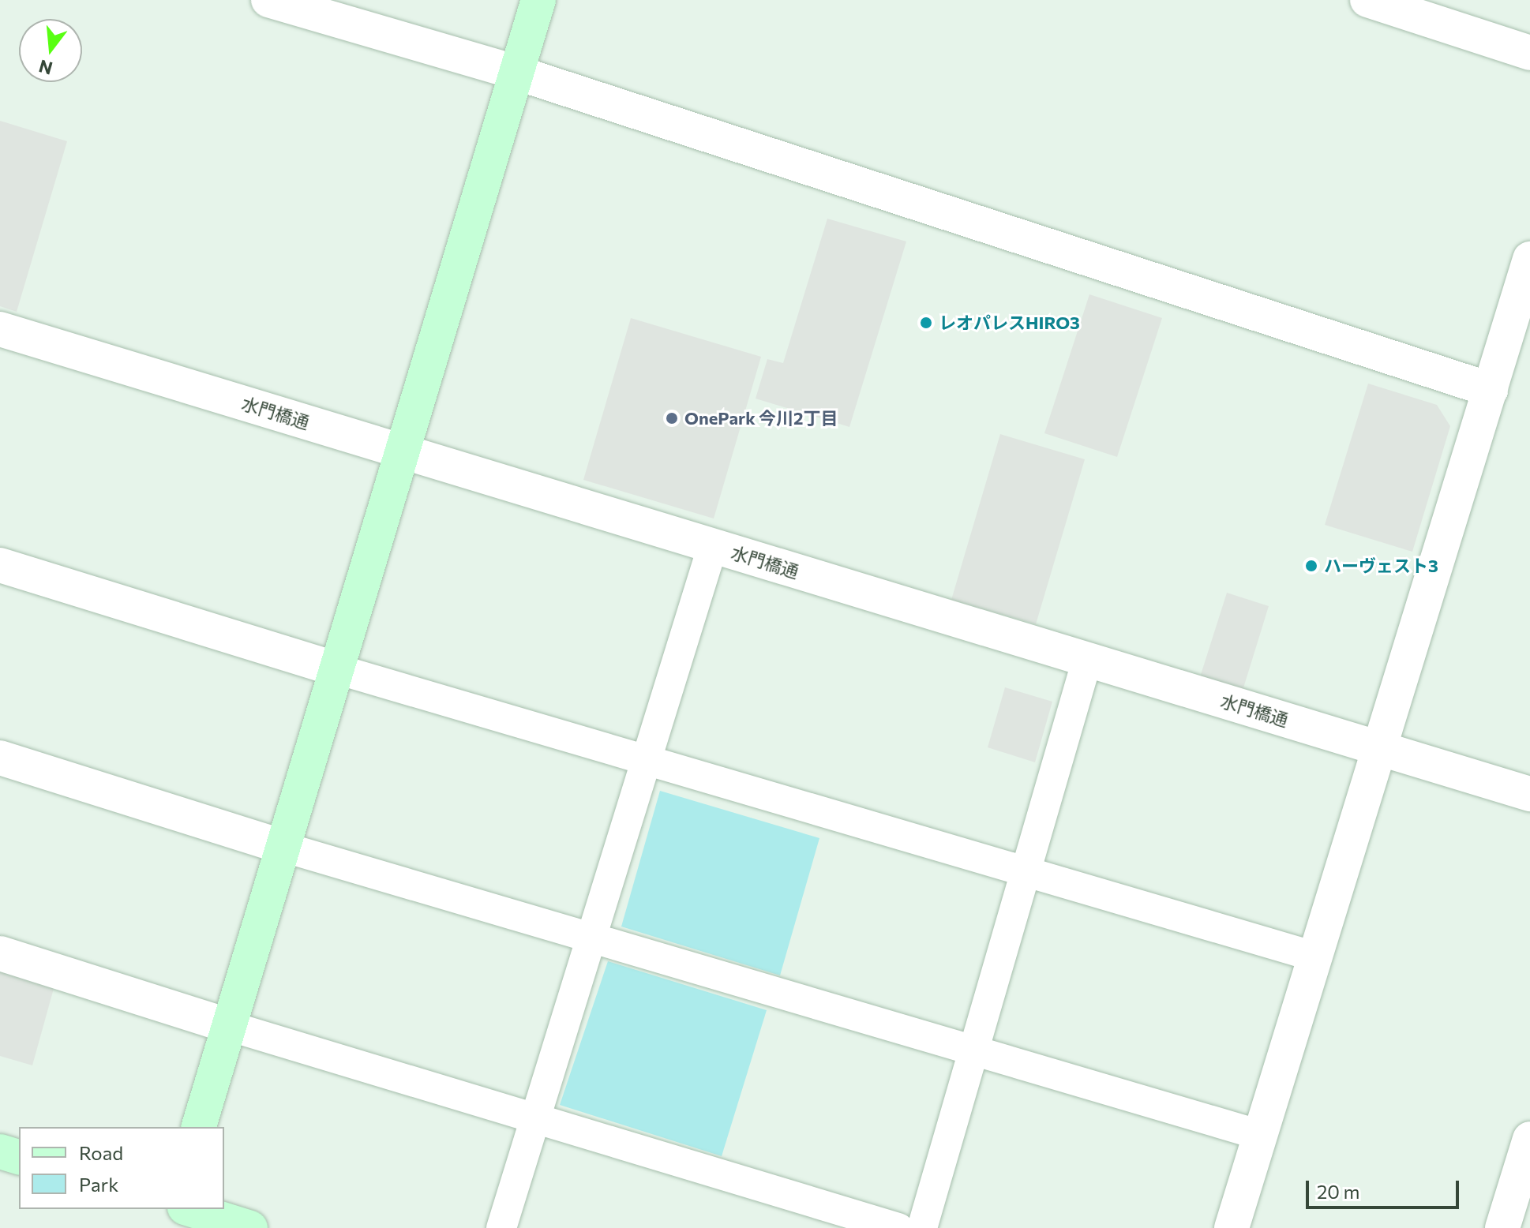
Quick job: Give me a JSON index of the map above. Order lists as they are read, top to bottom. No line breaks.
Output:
{"streets":{"street":["水門橋通"]},"places":["レオパレスHIRO3","OnePark 今川2丁目","ハーヴェスト3"],"legend":["Road","Park"],"scale_bar":"20 m","north":"bottom"}
